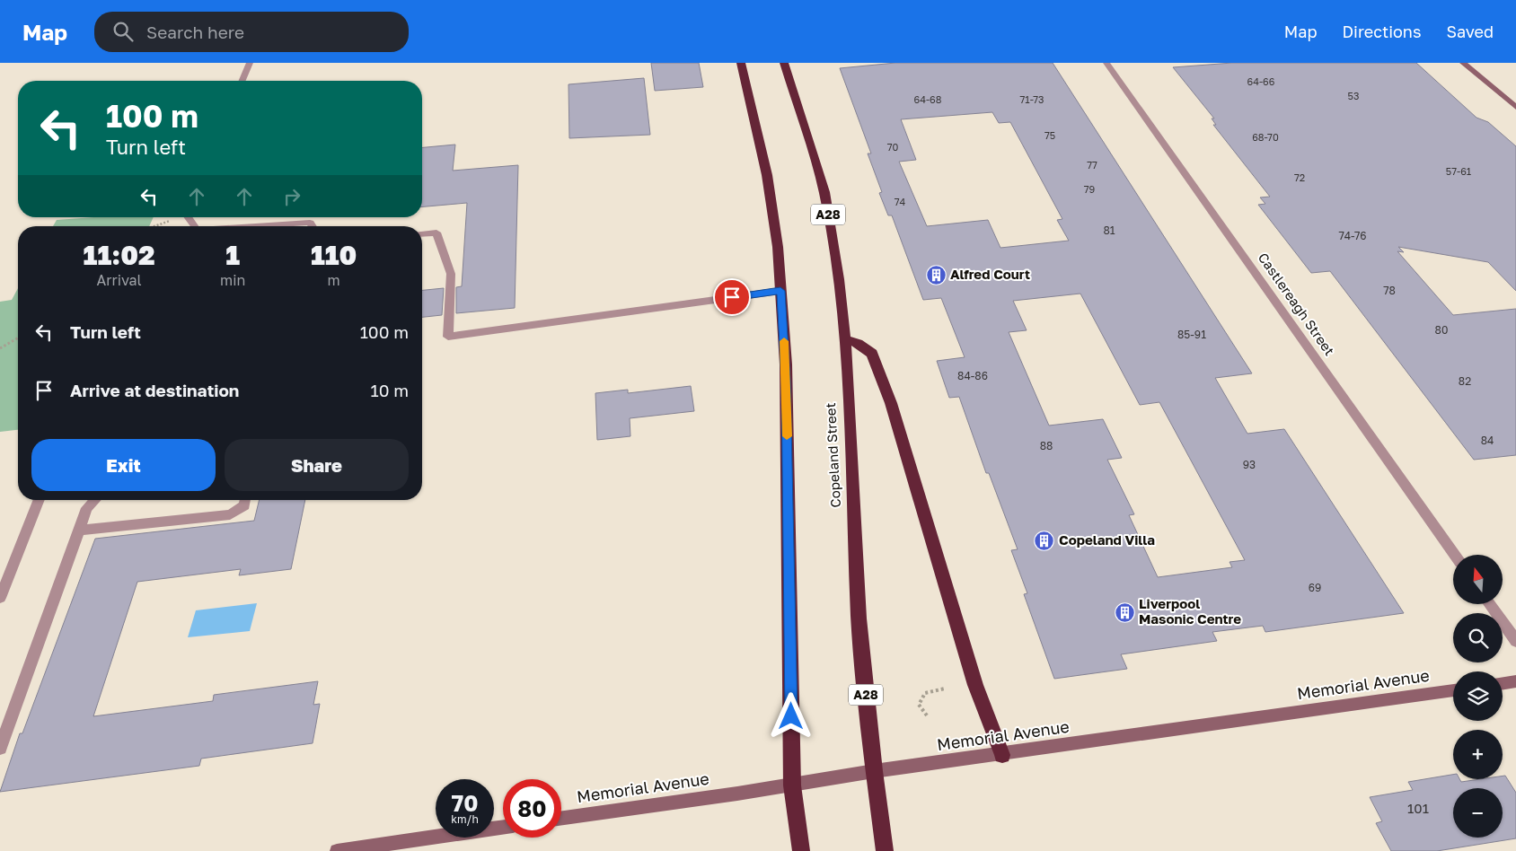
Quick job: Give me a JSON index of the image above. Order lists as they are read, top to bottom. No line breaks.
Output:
{"streets":{"highway":["A28","Copeland Street"],"street":["Castlereagh Street","Memorial Avenue"]},"crossings":[["Copeland Street","Memorial Avenue"]],"places":{"building":["Alfred Court","Copeland Villa","Liverpool Masonic Centre"]},"house_numbers":["64-66","53","64-68","71-73","75","68-70","70","77","57-61","72","79","74","81","74-76","78","80","85-91","84-86","82","84","88","93","69","101"],"north":"top","page":{"header":"Map","search":"Search here","nav":["Map","Directions","Saved"],"turn":["100 m","Turn left"],"eta":["11:02","Arrival","1","min","110","m"],"list":[{"name":"Turn left","value":"100 m"},{"name":"Arrive at destination","value":"10 m"}],"buttons":["Exit","Share"],"map_buttons":["+","−"],"speed":"70 km/h","limit":"80"}}
